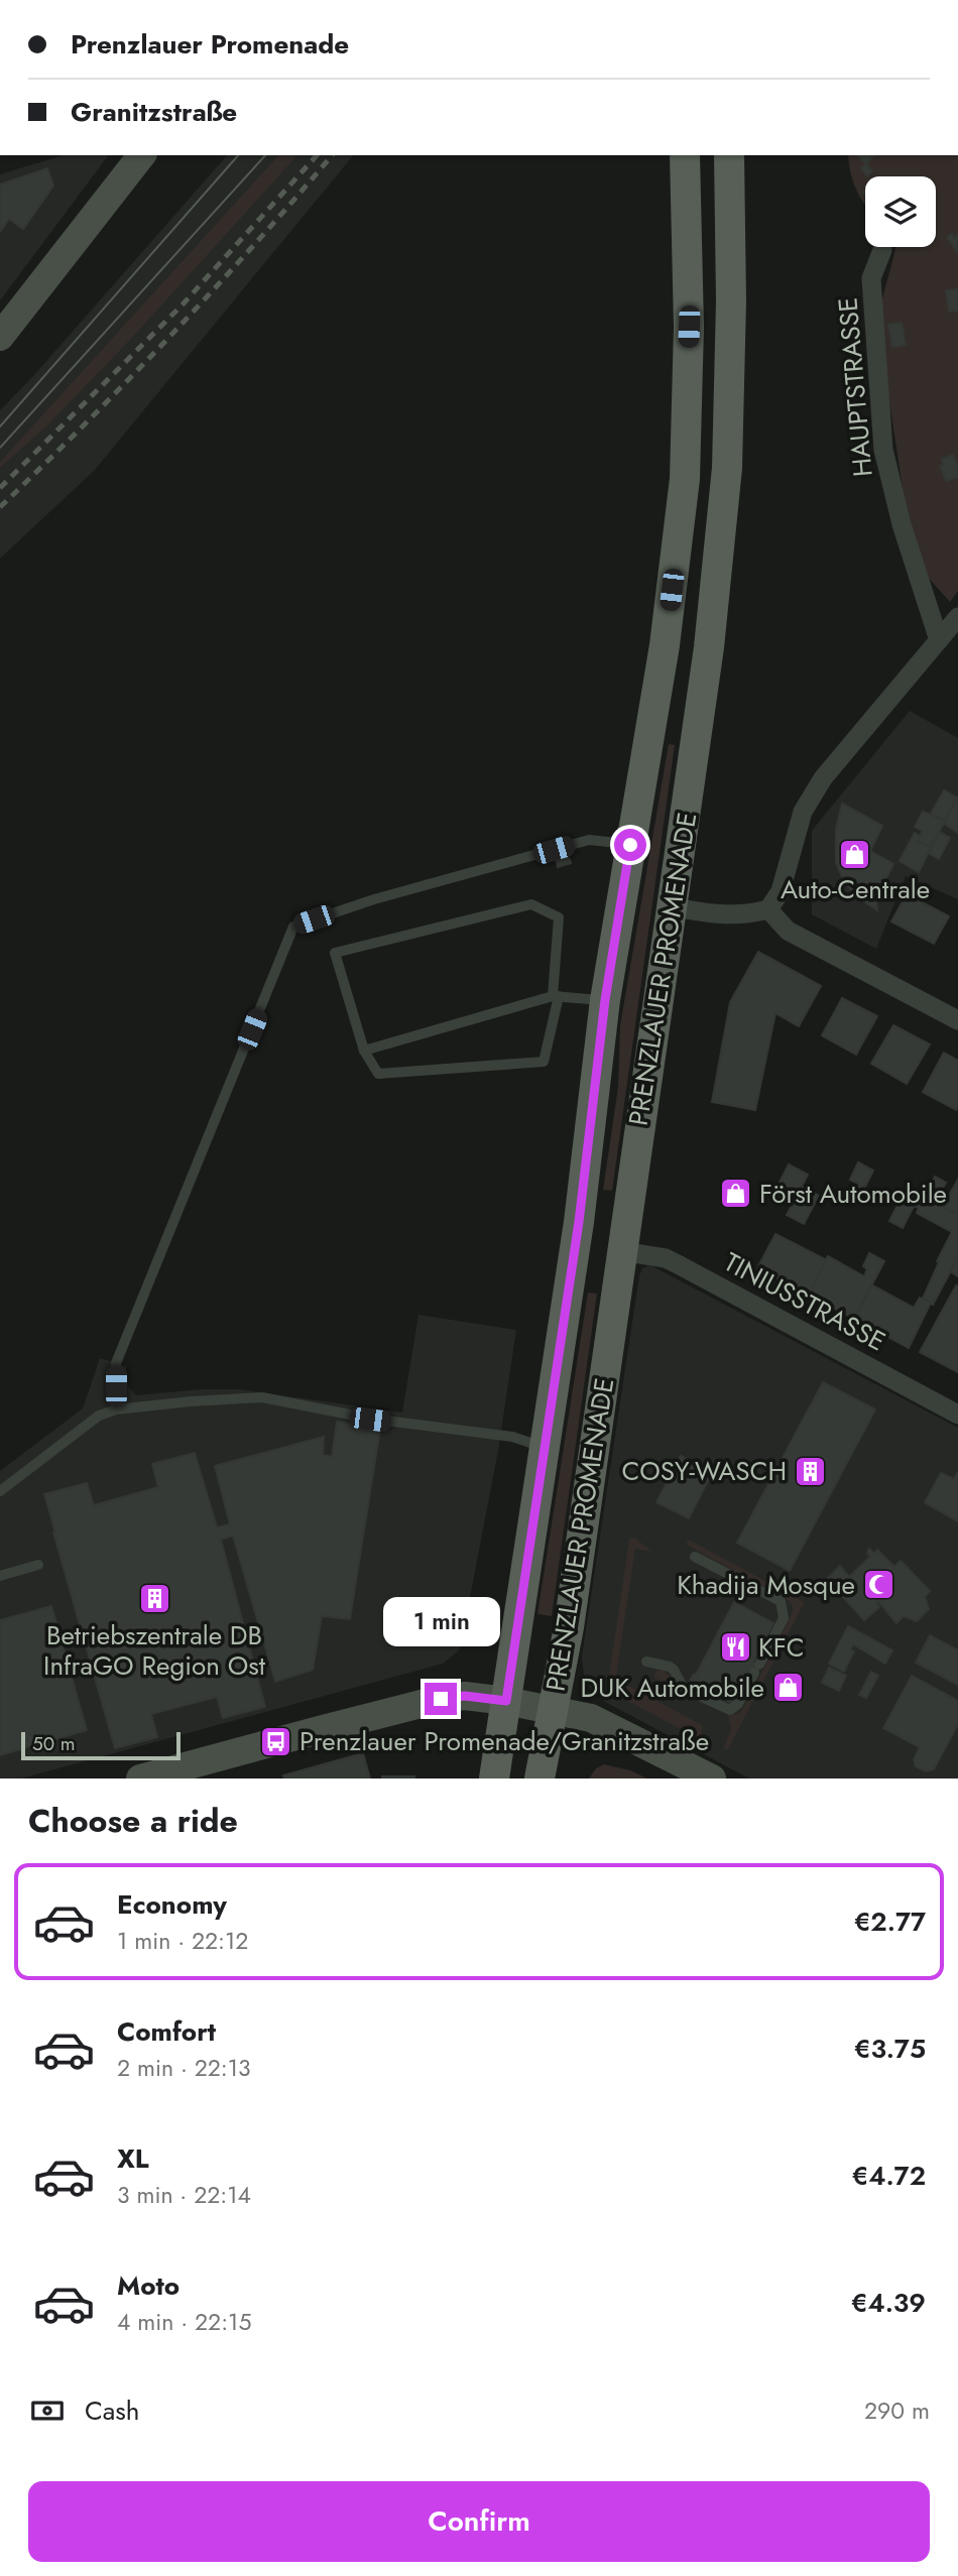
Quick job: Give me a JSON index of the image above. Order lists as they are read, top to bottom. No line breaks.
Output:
{"streets":{"main road":["PRENZLAUER PROMENADE"],"street":["HAUPTSTRASSE","TINIUSSTRASSE"]},"crossings":[["PRENZLAUER PROMENADE","TINIUSSTRASSE"]],"places":{"shop":["Auto-Centrale","Först Automobile","DUK Automobile"],"building":["COSY-WASCH","Betriebszentrale DB InfraGO Region Ost"],"mosque":["Khadija Mosque"],"restaurant":["KFC"],"bus stop":["Prenzlauer Promenade/Granitzstraße"]},"scale_bar":"50 m","page":{"banner":["Prenzlauer Promenade","Granitzstraße"],"bubble":"1 min","scale":"50 m","heading":"Choose a ride","list":[{"name":"Economy","note":"1 min · 22:12","value":"€2.77"},{"name":"Comfort","note":"2 min · 22:13","value":"€3.75"},{"name":"XL","note":"3 min · 22:14","value":"€4.72"},{"name":"Moto","note":"4 min · 22:15","value":"€4.39"}],"pay":["Cash","290 m"],"buttons":"Confirm"}}
